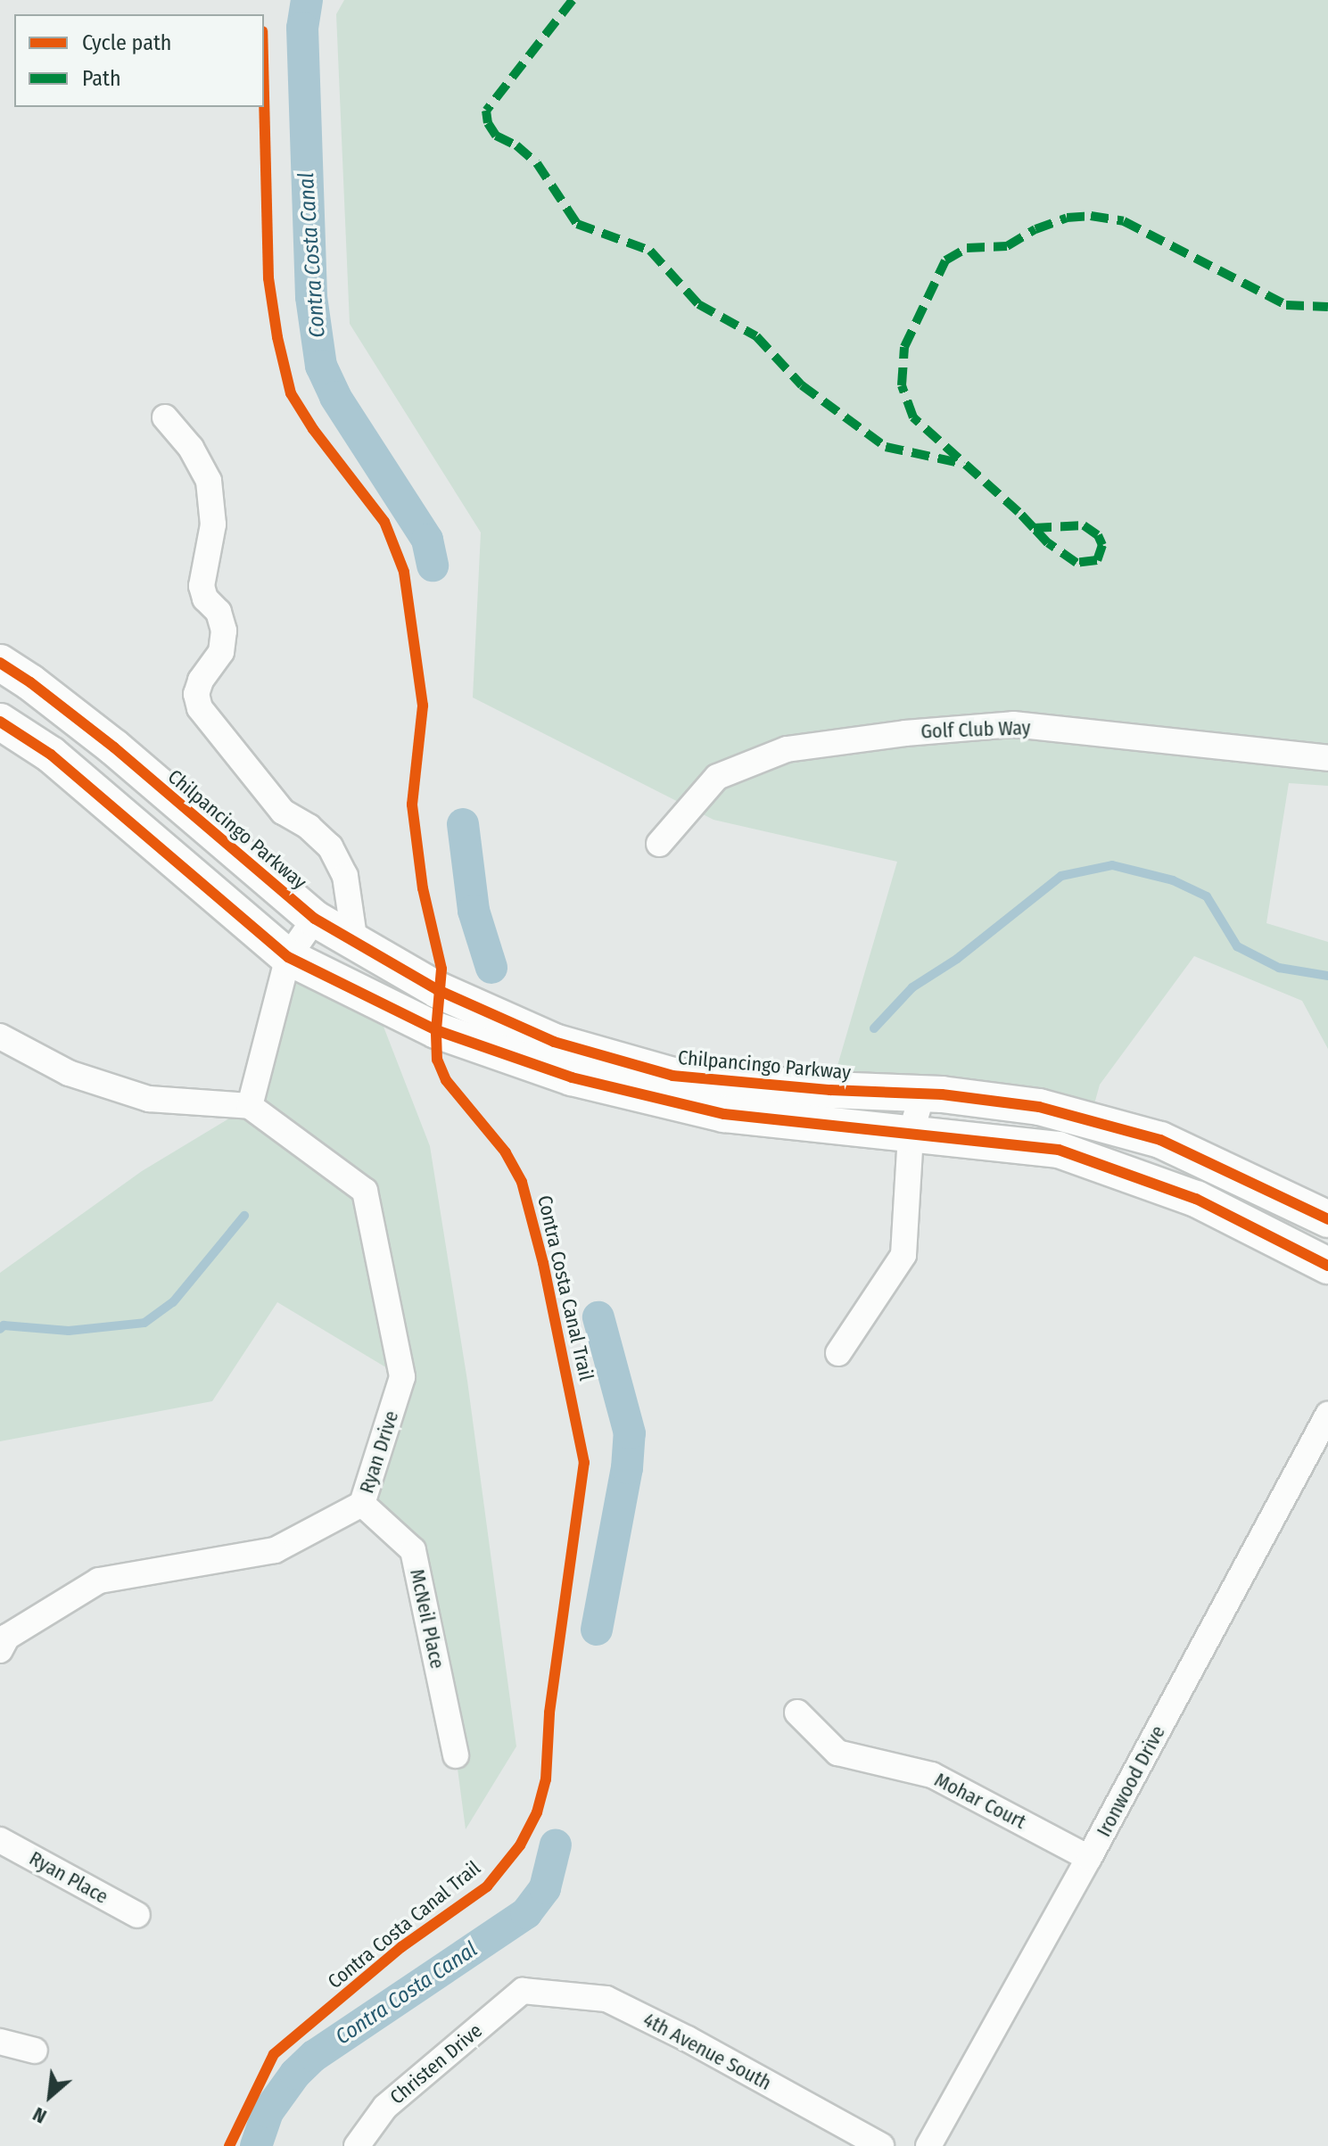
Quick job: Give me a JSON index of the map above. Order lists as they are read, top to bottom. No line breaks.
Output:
{"streets":{"street":["Golf Club Way","Chilpancingo Parkway","Ryan Drive","McNeil Place","Ironwood Drive","Mohar Court","Ryan Place","4th Avenue South","Christen Drive"],"cycle path":["Contra Costa Canal Trail"]},"crossings":[["Ryan Drive","McNeil Place"],["Ironwood Drive","Mohar Court"],["4th Avenue South","Christen Drive"]],"water":["Contra Costa Canal"],"legend":["Cycle path","Path"],"north":"bottom left"}
